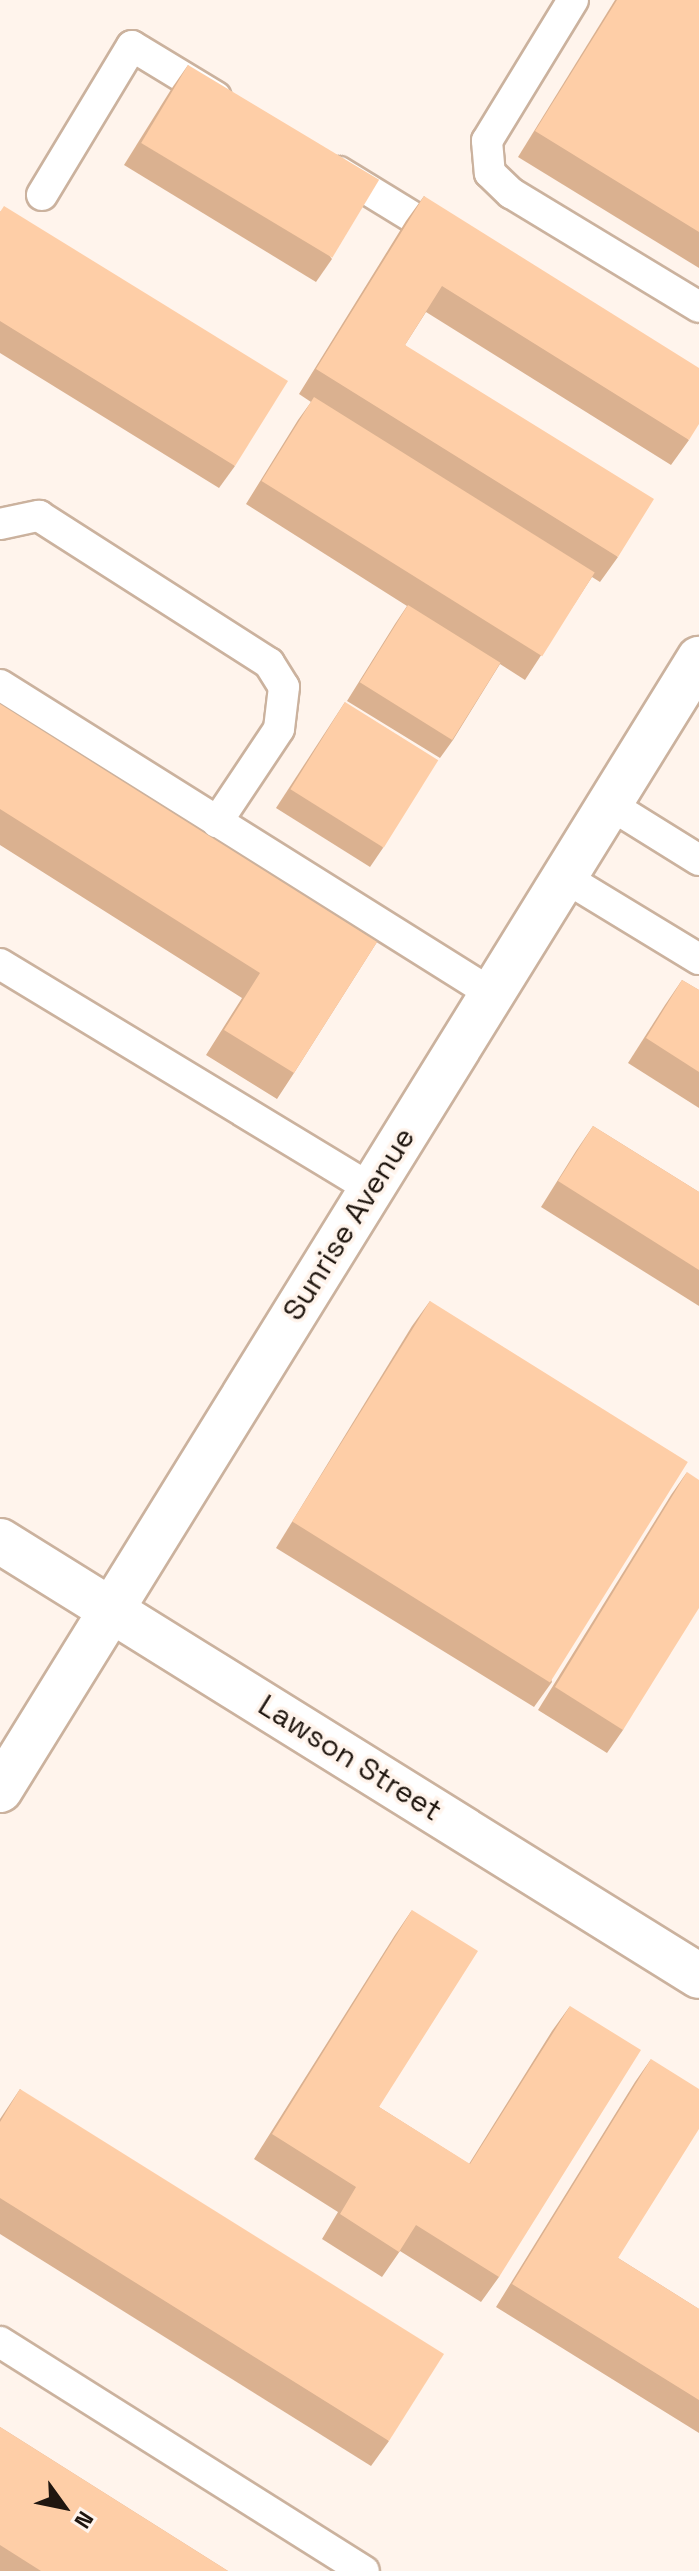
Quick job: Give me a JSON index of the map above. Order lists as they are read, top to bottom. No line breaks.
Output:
{"streets":{"street":["Sunrise Avenue","Lawson Street"]},"crossings":[["Sunrise Avenue","Lawson Street"]],"north":"bottom right"}
